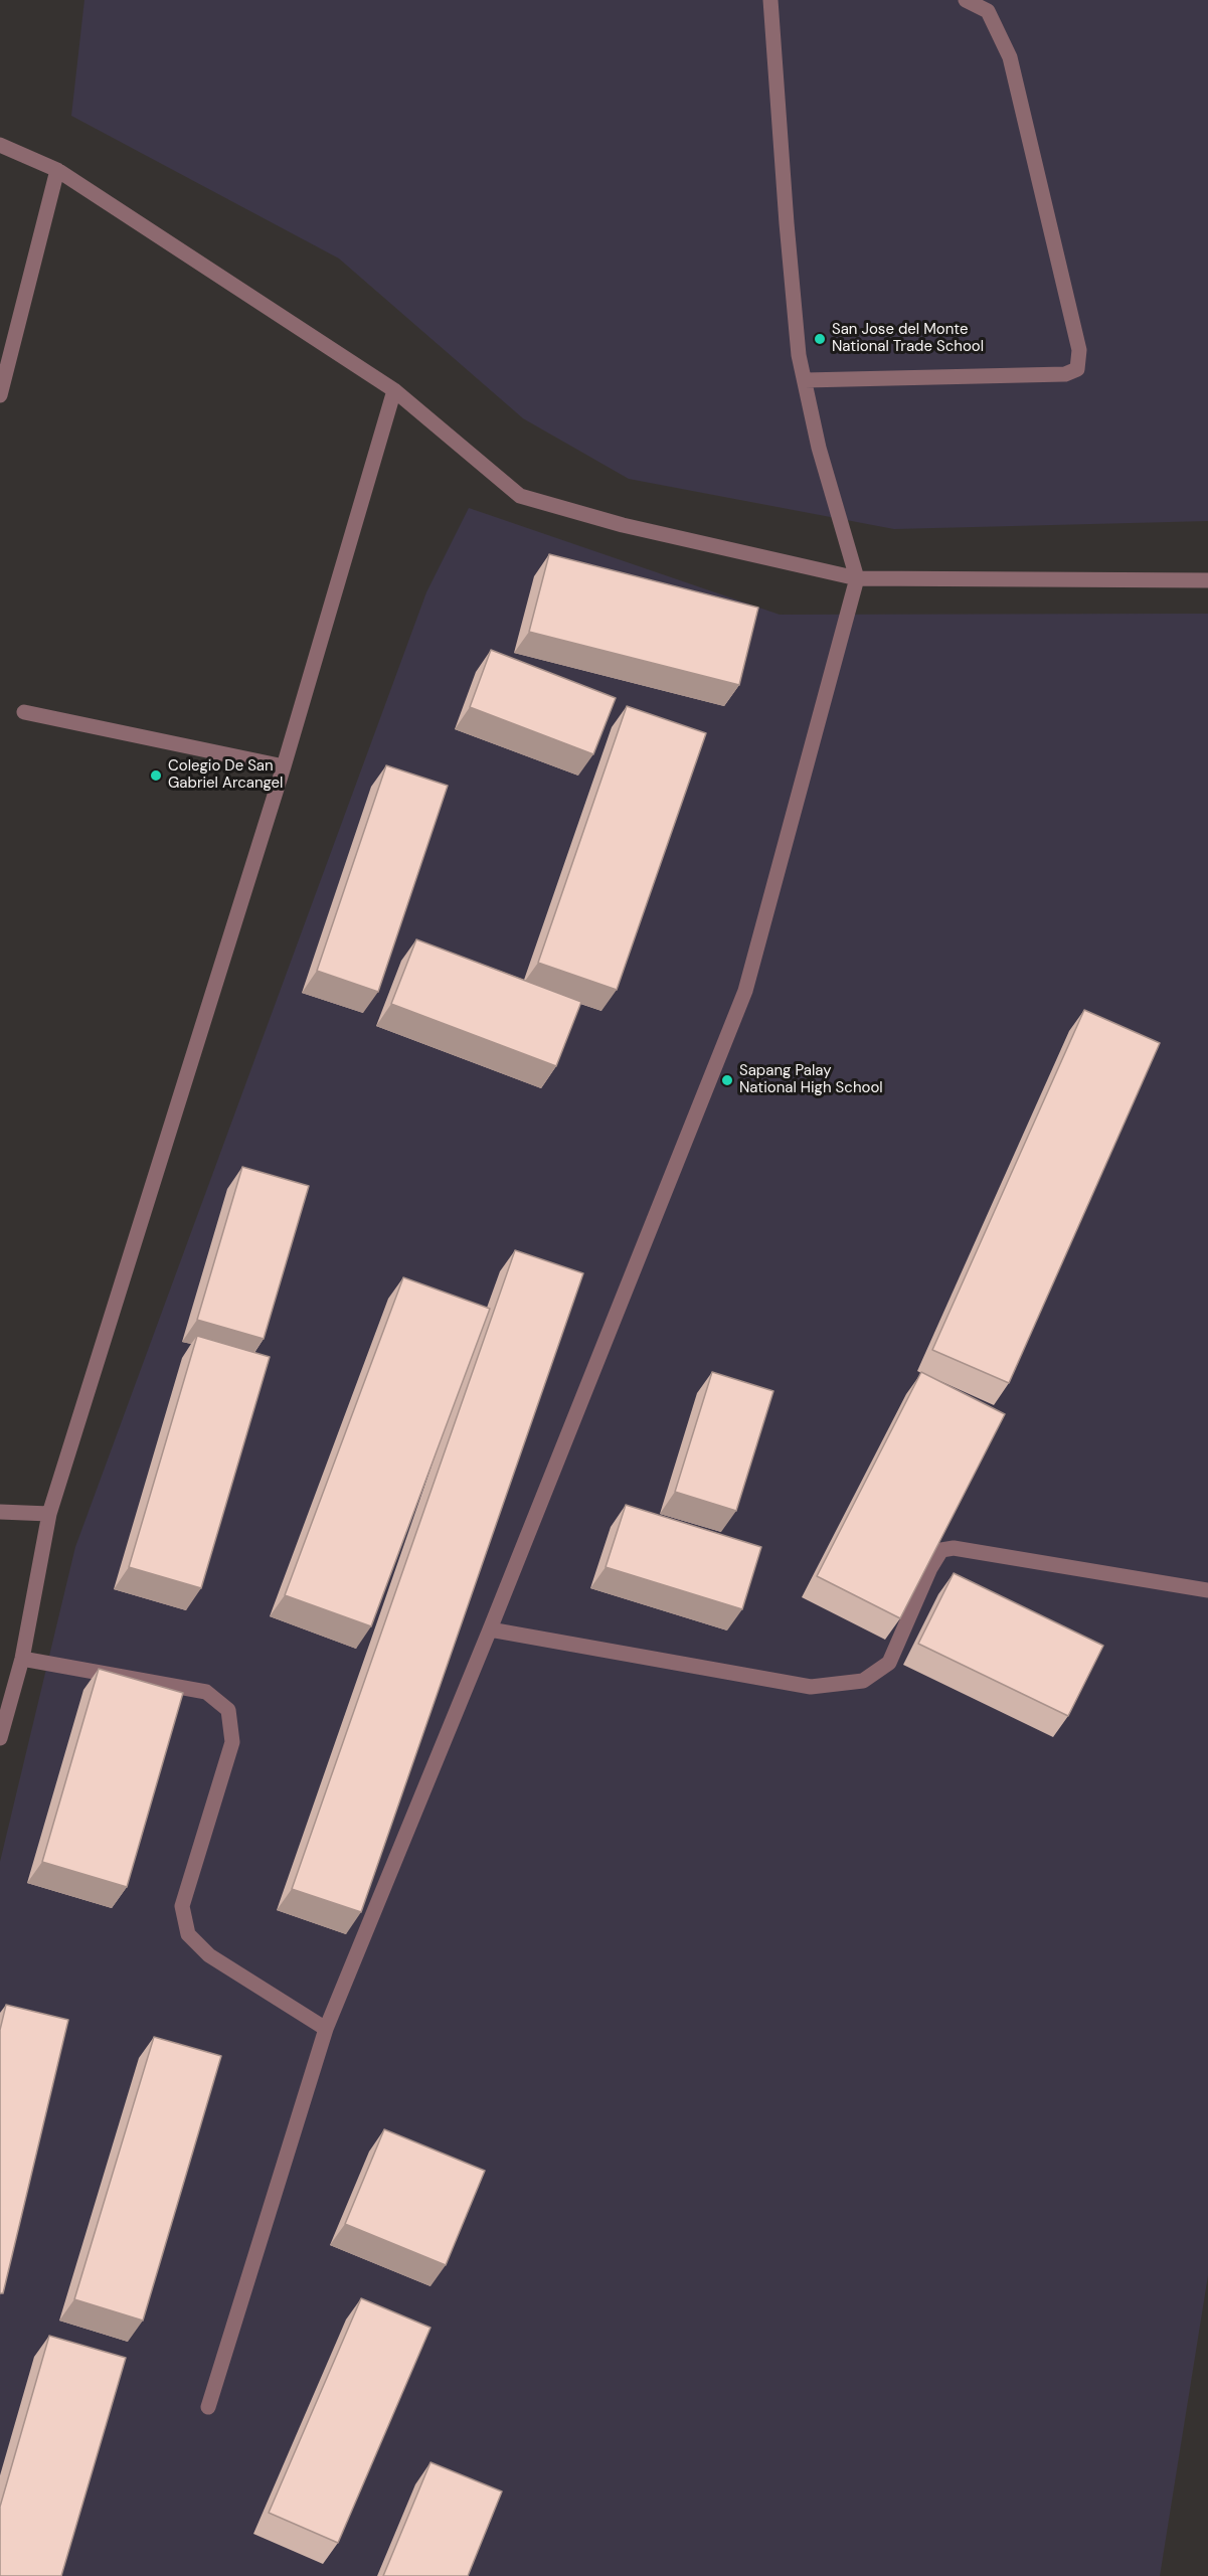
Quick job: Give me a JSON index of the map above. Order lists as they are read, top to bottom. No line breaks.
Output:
{"places":["San Jose del Monte National Trade School","Colegio De San Gabriel Arcangel","Sapang Palay National High School"]}
